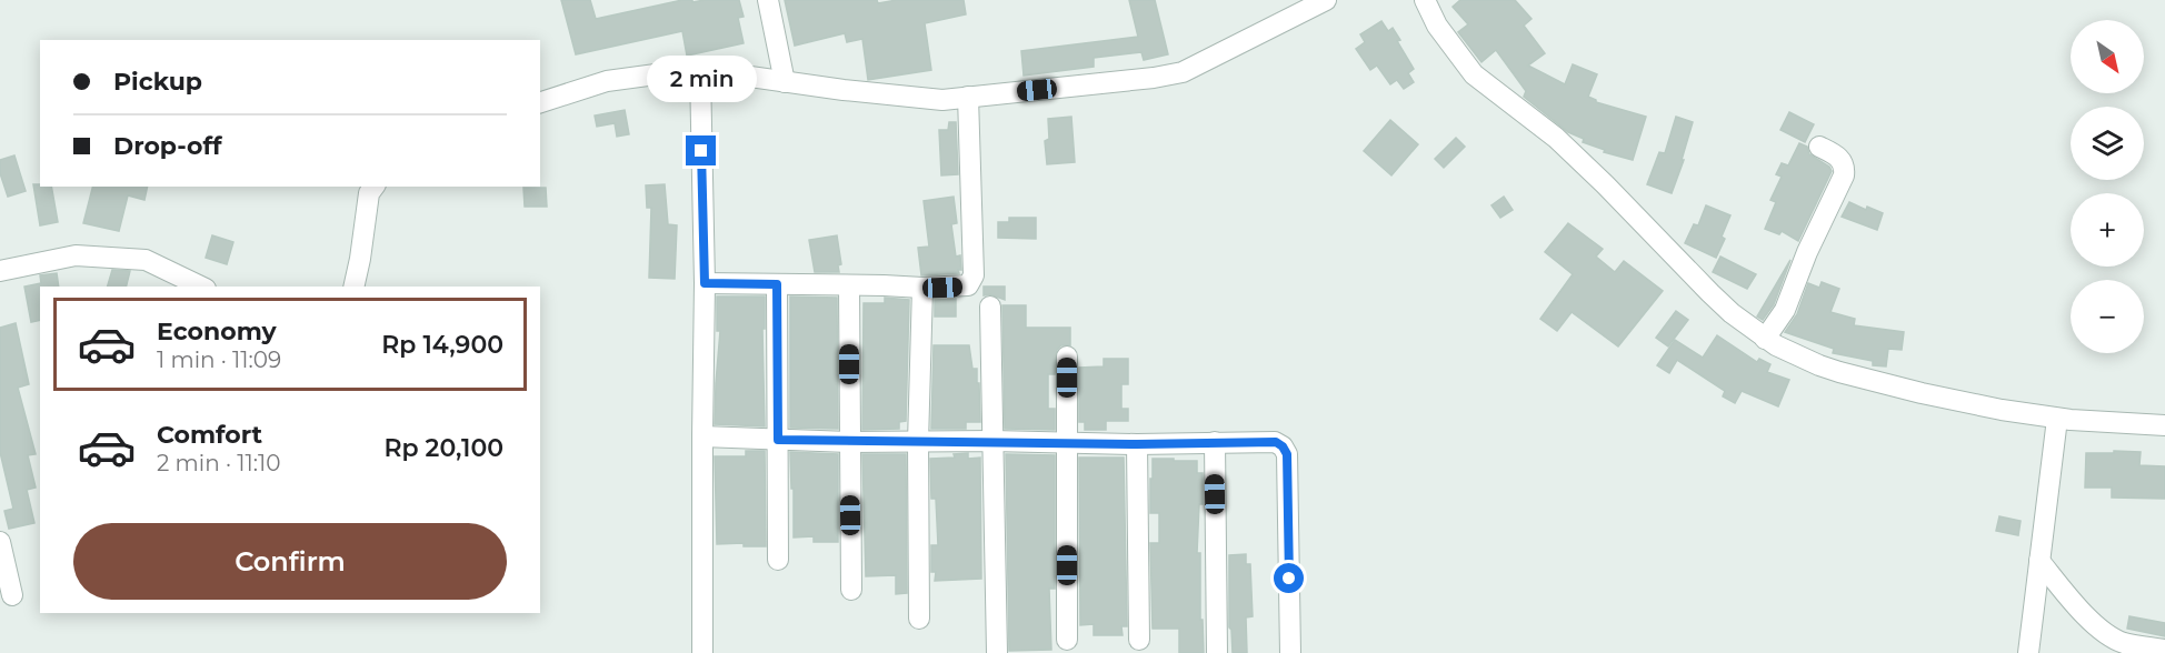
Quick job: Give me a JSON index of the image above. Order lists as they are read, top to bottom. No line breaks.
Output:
{"north":"bottom right","page":{"map_buttons":["+","−"],"banner":["Pickup","Drop-off"],"bubble":"2 min","list":[{"name":"Economy","note":"1 min · 11:09","value":"Rp 14,900"},{"name":"Comfort","note":"2 min · 11:10","value":"Rp 20,100"}],"buttons":"Confirm"}}
